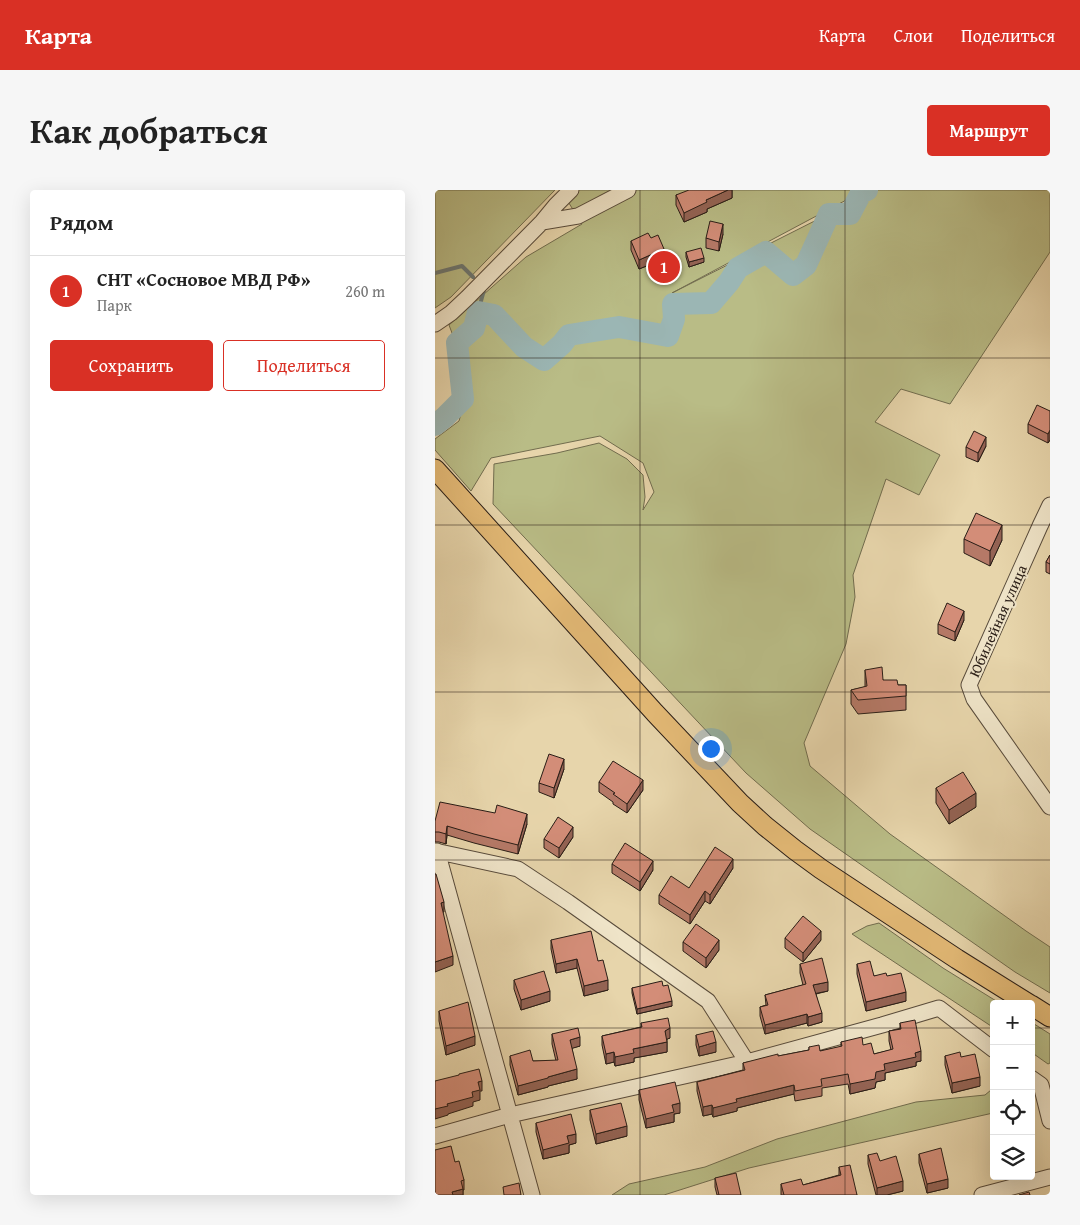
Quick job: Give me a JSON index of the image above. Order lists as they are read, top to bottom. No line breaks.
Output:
{"streets":{"street":["Юбилейная улица"]},"page":{"header":"Карта","nav":["Карта","Слои","Поделиться"],"title":"Как добраться","buttons":["Маршрут",["Сохранить","Поделиться"]],"heading":"Рядом","pins":"1","list":[{"mark":"1","name":"СНТ «Сосновое МВД РФ»","note":"Парк","value":"260 m"}],"map_buttons":["+","−"]}}
